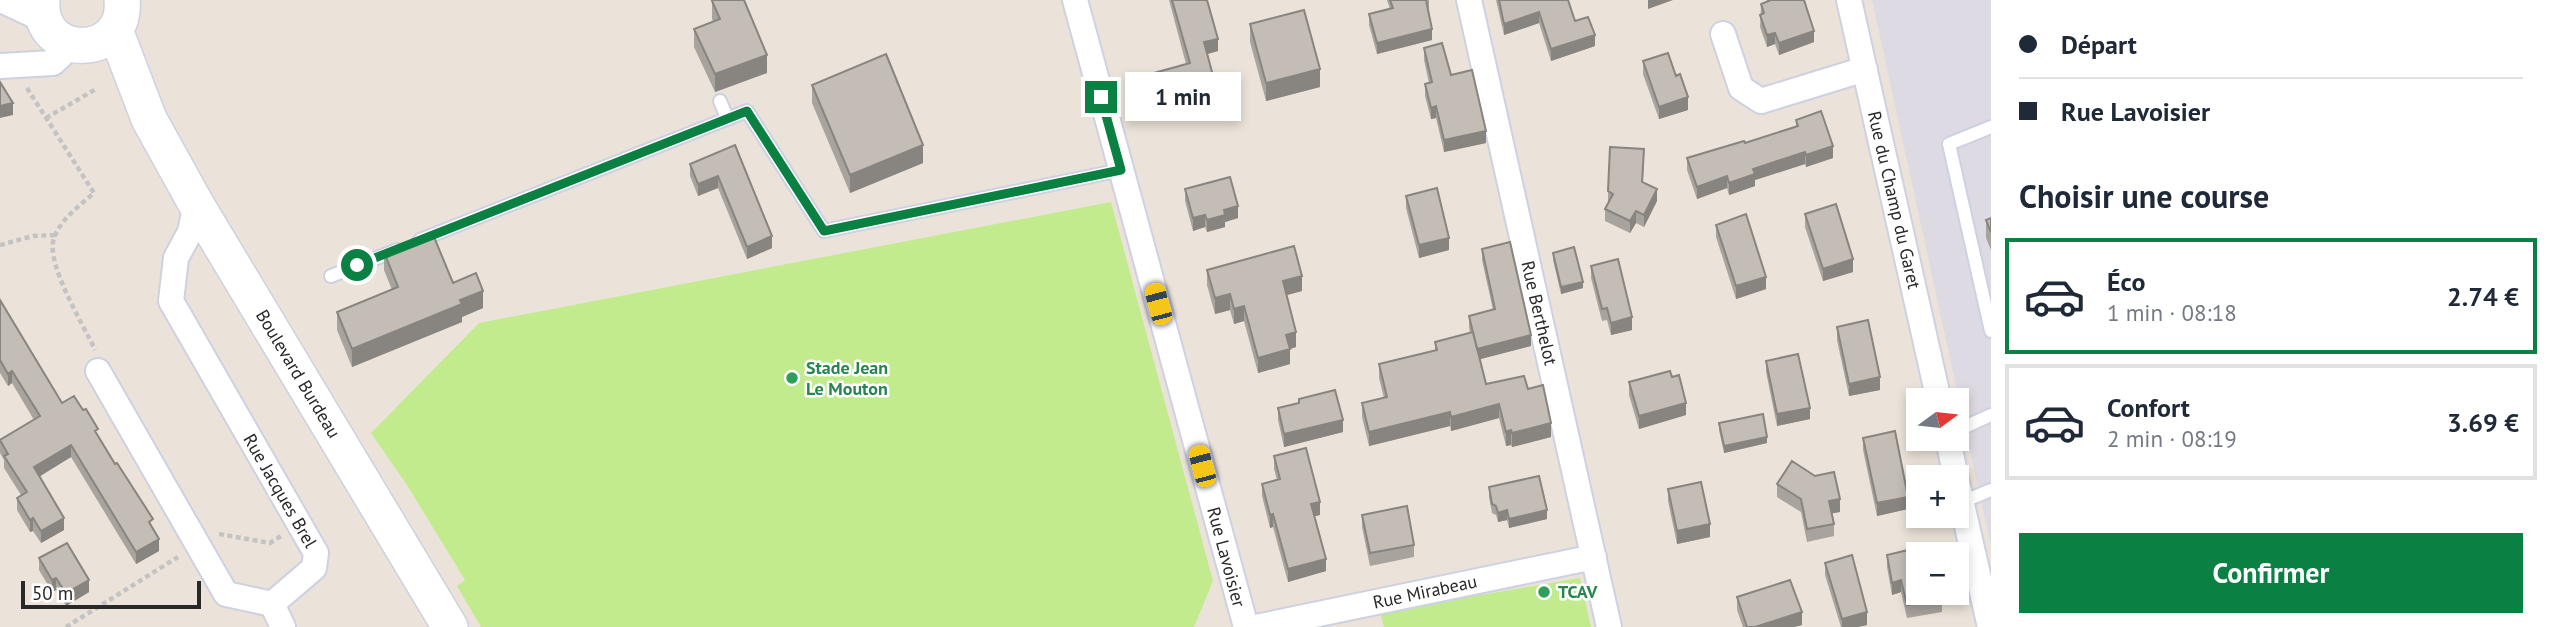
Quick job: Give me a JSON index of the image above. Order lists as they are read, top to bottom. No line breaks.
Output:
{"streets":{"main road":["Boulevard Burdeau"],"street":["Rue du Champ du Garet","Rue Berthelot","Rue Jacques Brel","Rue Lavoisier","Rue Mirabeau"]},"crossings":[["Rue Berthelot","Rue Mirabeau"],["Boulevard Burdeau","Rue Jacques Brel"]],"places":["Stade Jean Le Mouton","TCAV"],"scale_bar":"50 m","north":"right","page":{"banner":["Départ","Rue Lavoisier"],"bubble":"1 min","heading":"Choisir une course","list":[{"name":"Éco","note":"1 min · 08:18","value":"2.74 €"},{"name":"Confort","note":"2 min · 08:19","value":"3.69 €"}],"map_buttons":["+","−"],"buttons":"Confirmer","scale":"50 m"}}
